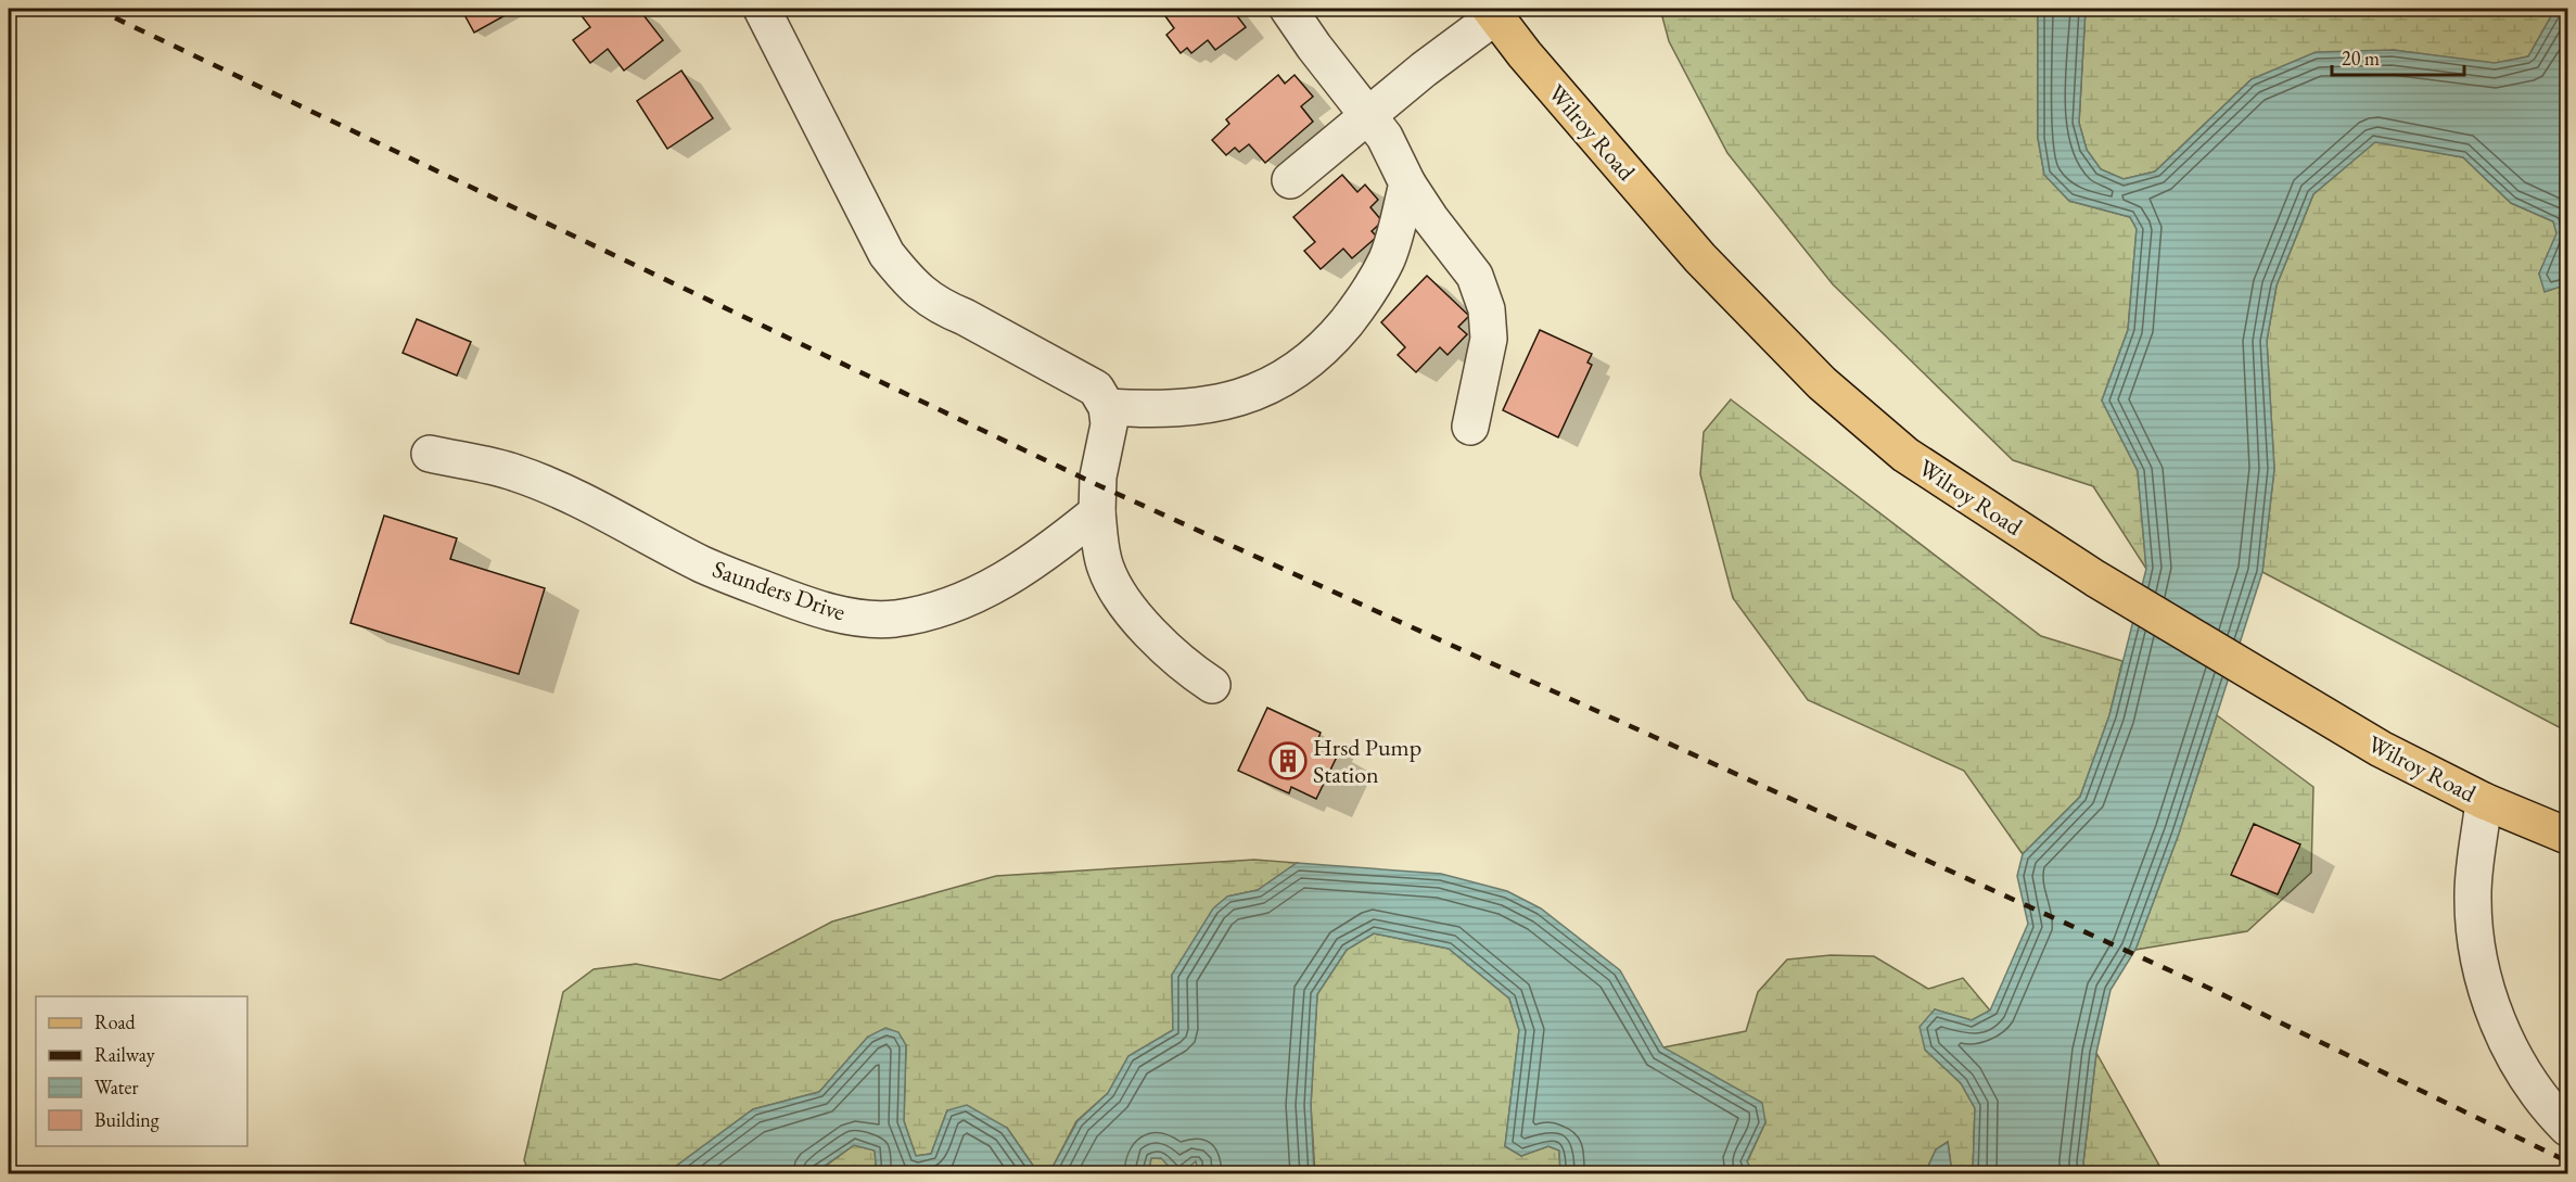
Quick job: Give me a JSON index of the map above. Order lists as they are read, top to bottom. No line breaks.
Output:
{"streets":{"main road":["Wilroy Road"],"street":["Saunders Drive"]},"places":{"building":["Hrsd Pump Station"]},"legend":["Road","Railway","Water","Building"],"scale_bar":"20 m"}
